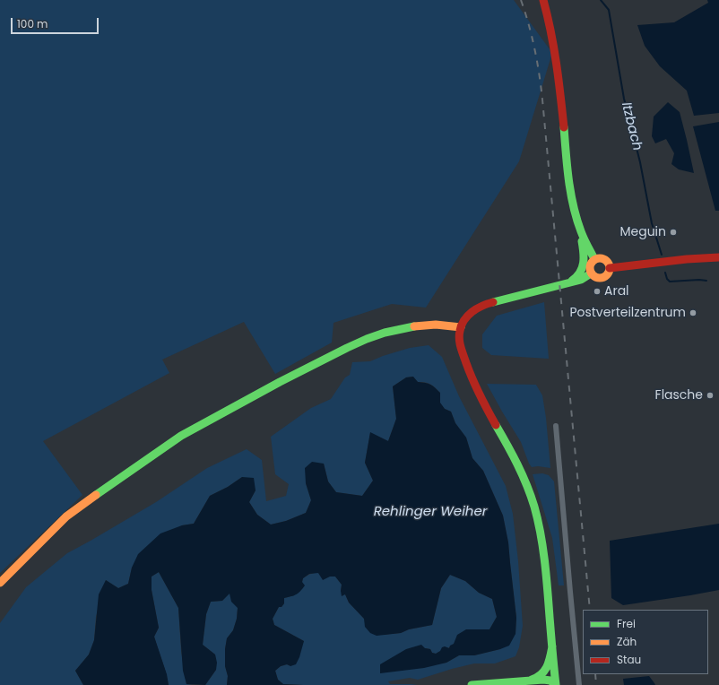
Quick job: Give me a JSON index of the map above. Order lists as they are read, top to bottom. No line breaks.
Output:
{"water":["Itzbach","Rehlinger Weiher"],"places":["Meguin","Aral","Postverteilzentrum","Flasche"],"legend":["Frei","Zäh","Stau"],"scale_bar":"100 m"}
